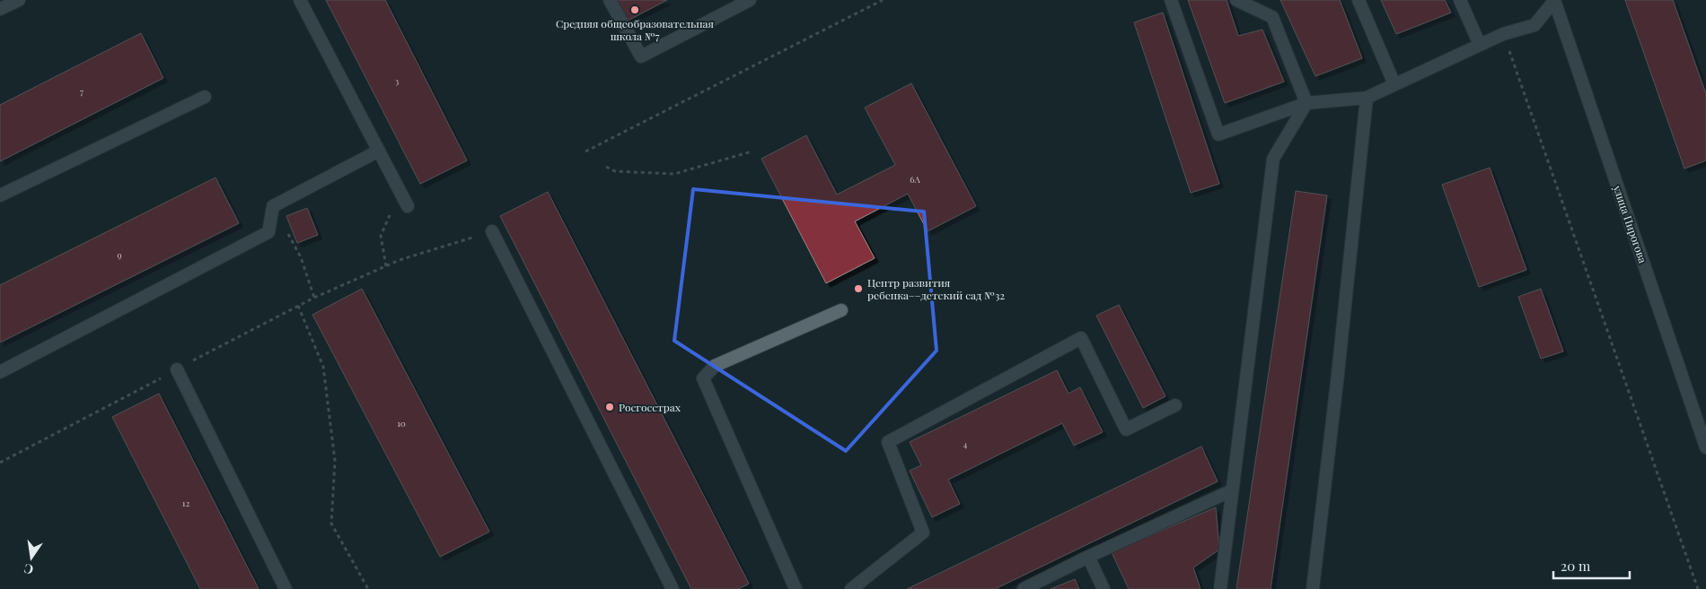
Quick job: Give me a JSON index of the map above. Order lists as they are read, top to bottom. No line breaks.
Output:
{"streets":{"street":["улица Пирогова"]},"places":["Средняя общеобразовательная школа №7","Центр развития ребенка––детский сад №32","Росгосстрах"],"house_numbers":["3","7","6А","9","10","4","12"],"scale_bar":"20 m","north":"bottom"}
